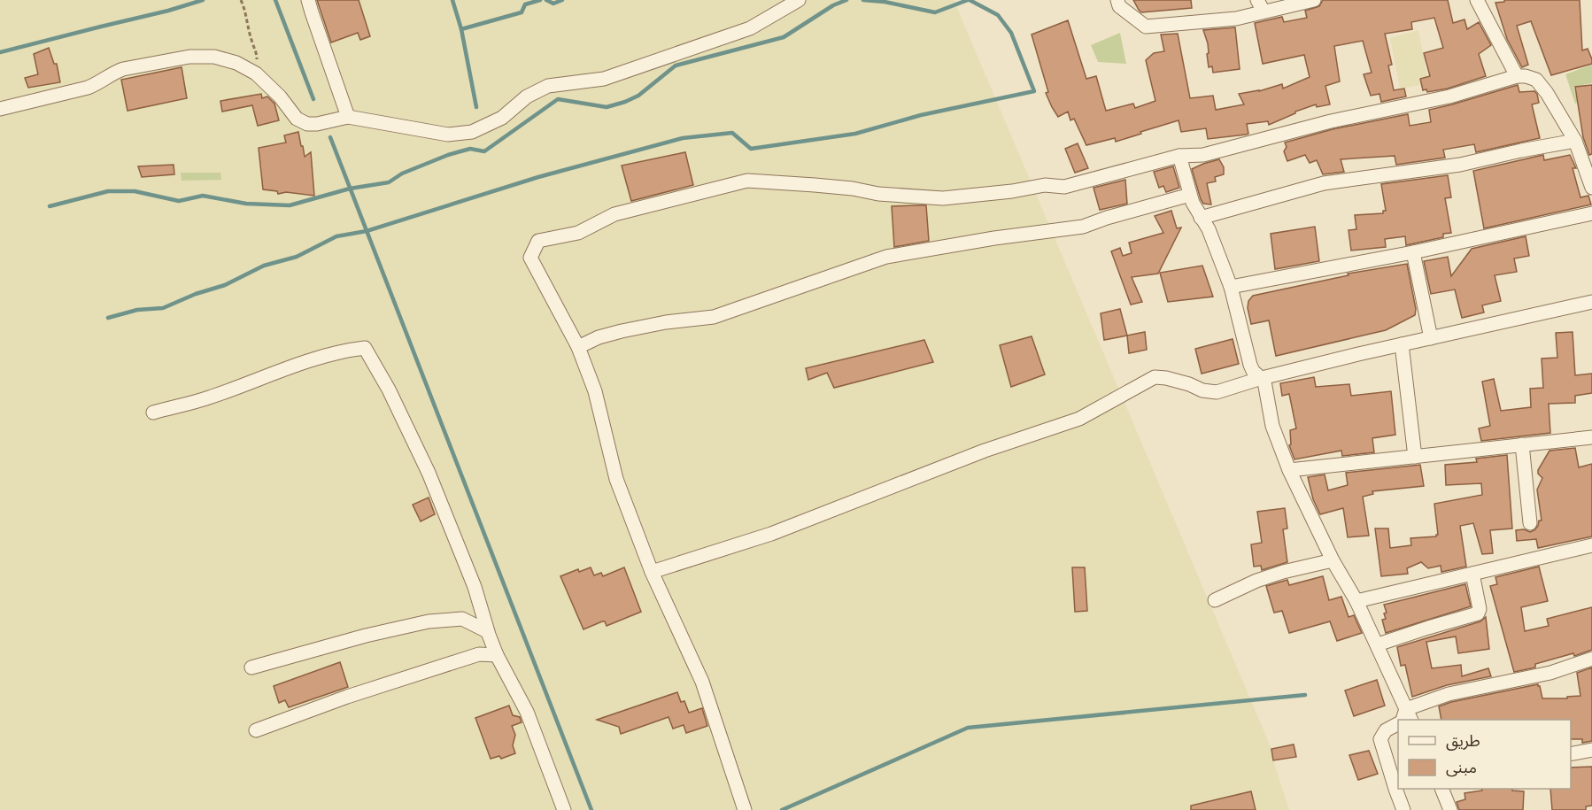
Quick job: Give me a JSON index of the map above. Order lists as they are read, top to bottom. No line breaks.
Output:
{"legend":["طريق","مبنى"]}
